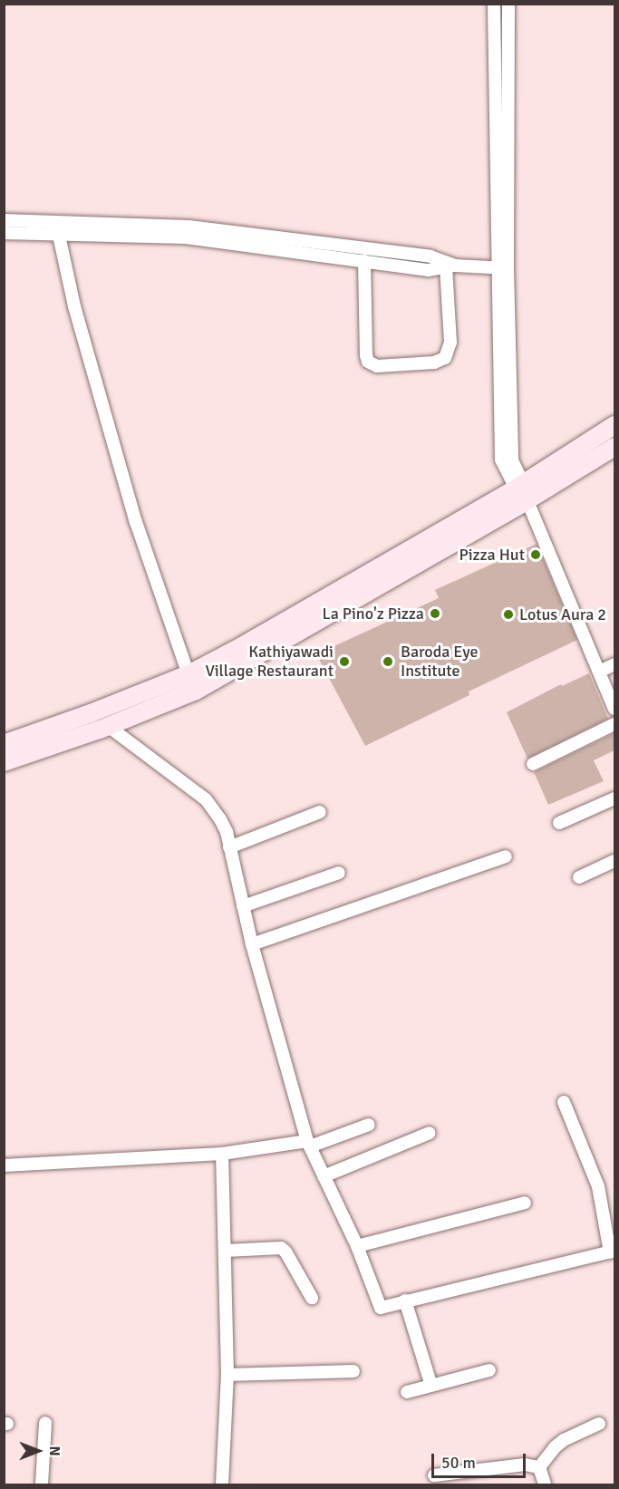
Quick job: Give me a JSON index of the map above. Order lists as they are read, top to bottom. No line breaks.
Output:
{"places":["Pizza Hut","La Pino'z Pizza","Lotus Aura 2","Kathiyawadi Village Restaurant","Baroda Eye Institute"],"scale_bar":"50 m","north":"right"}
